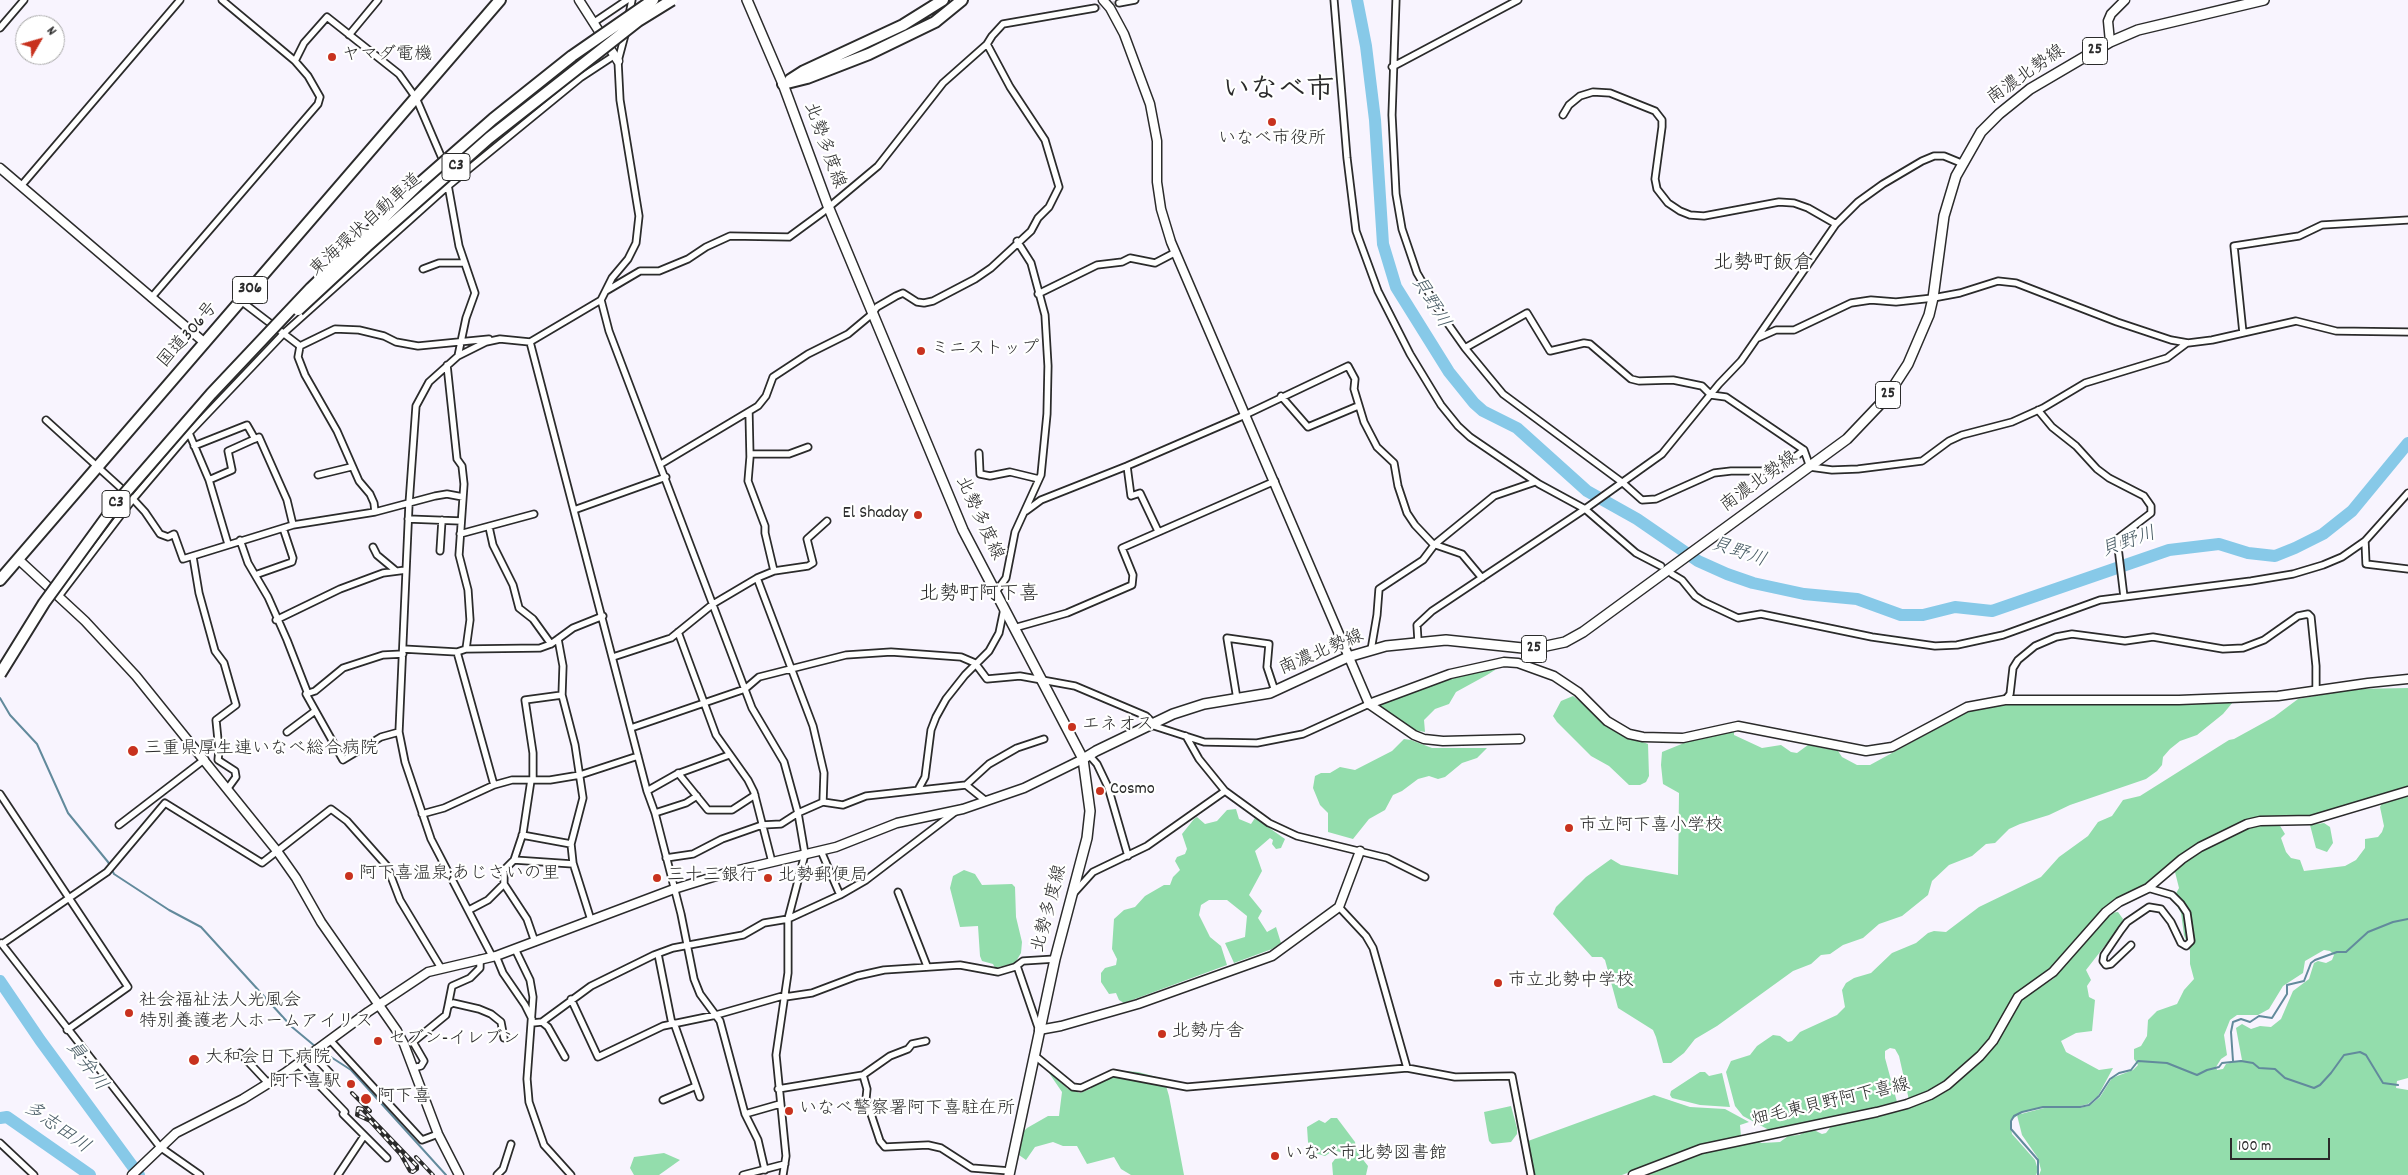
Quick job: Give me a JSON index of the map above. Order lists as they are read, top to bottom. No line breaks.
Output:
{"streets":{"highway":["C3","東海環状自動車道","306","国道306号"],"main road":["25","南濃北勢線","北勢多度線"],"street":["畑毛東貝野阿下喜線"]},"crossings":[["南濃北勢線","北勢多度線"]],"districts":["いなべ市","北勢町飯倉","北勢町阿下喜"],"water":["貝野川","員弁川","多志田川"],"places":["ヤマダ電機","いなべ市役所","ミニストップ","El Shaday","エネオス","三重県厚生連いなべ総合病院","Cosmo","市立阿下喜小学校","阿下喜温泉;あじさいの里","三十三銀行","北勢郵便局","市立北勢中学校","社会福祉法人光風会 特別養護老人ホームアイリス","北勢庁舎","セブン-イレブン","大和会日下病院","阿下喜駅","阿下喜","いなべ警察署阿下喜駐在所","いなべ市北勢図書館"],"scale_bar":"100 m","north":"top right"}
